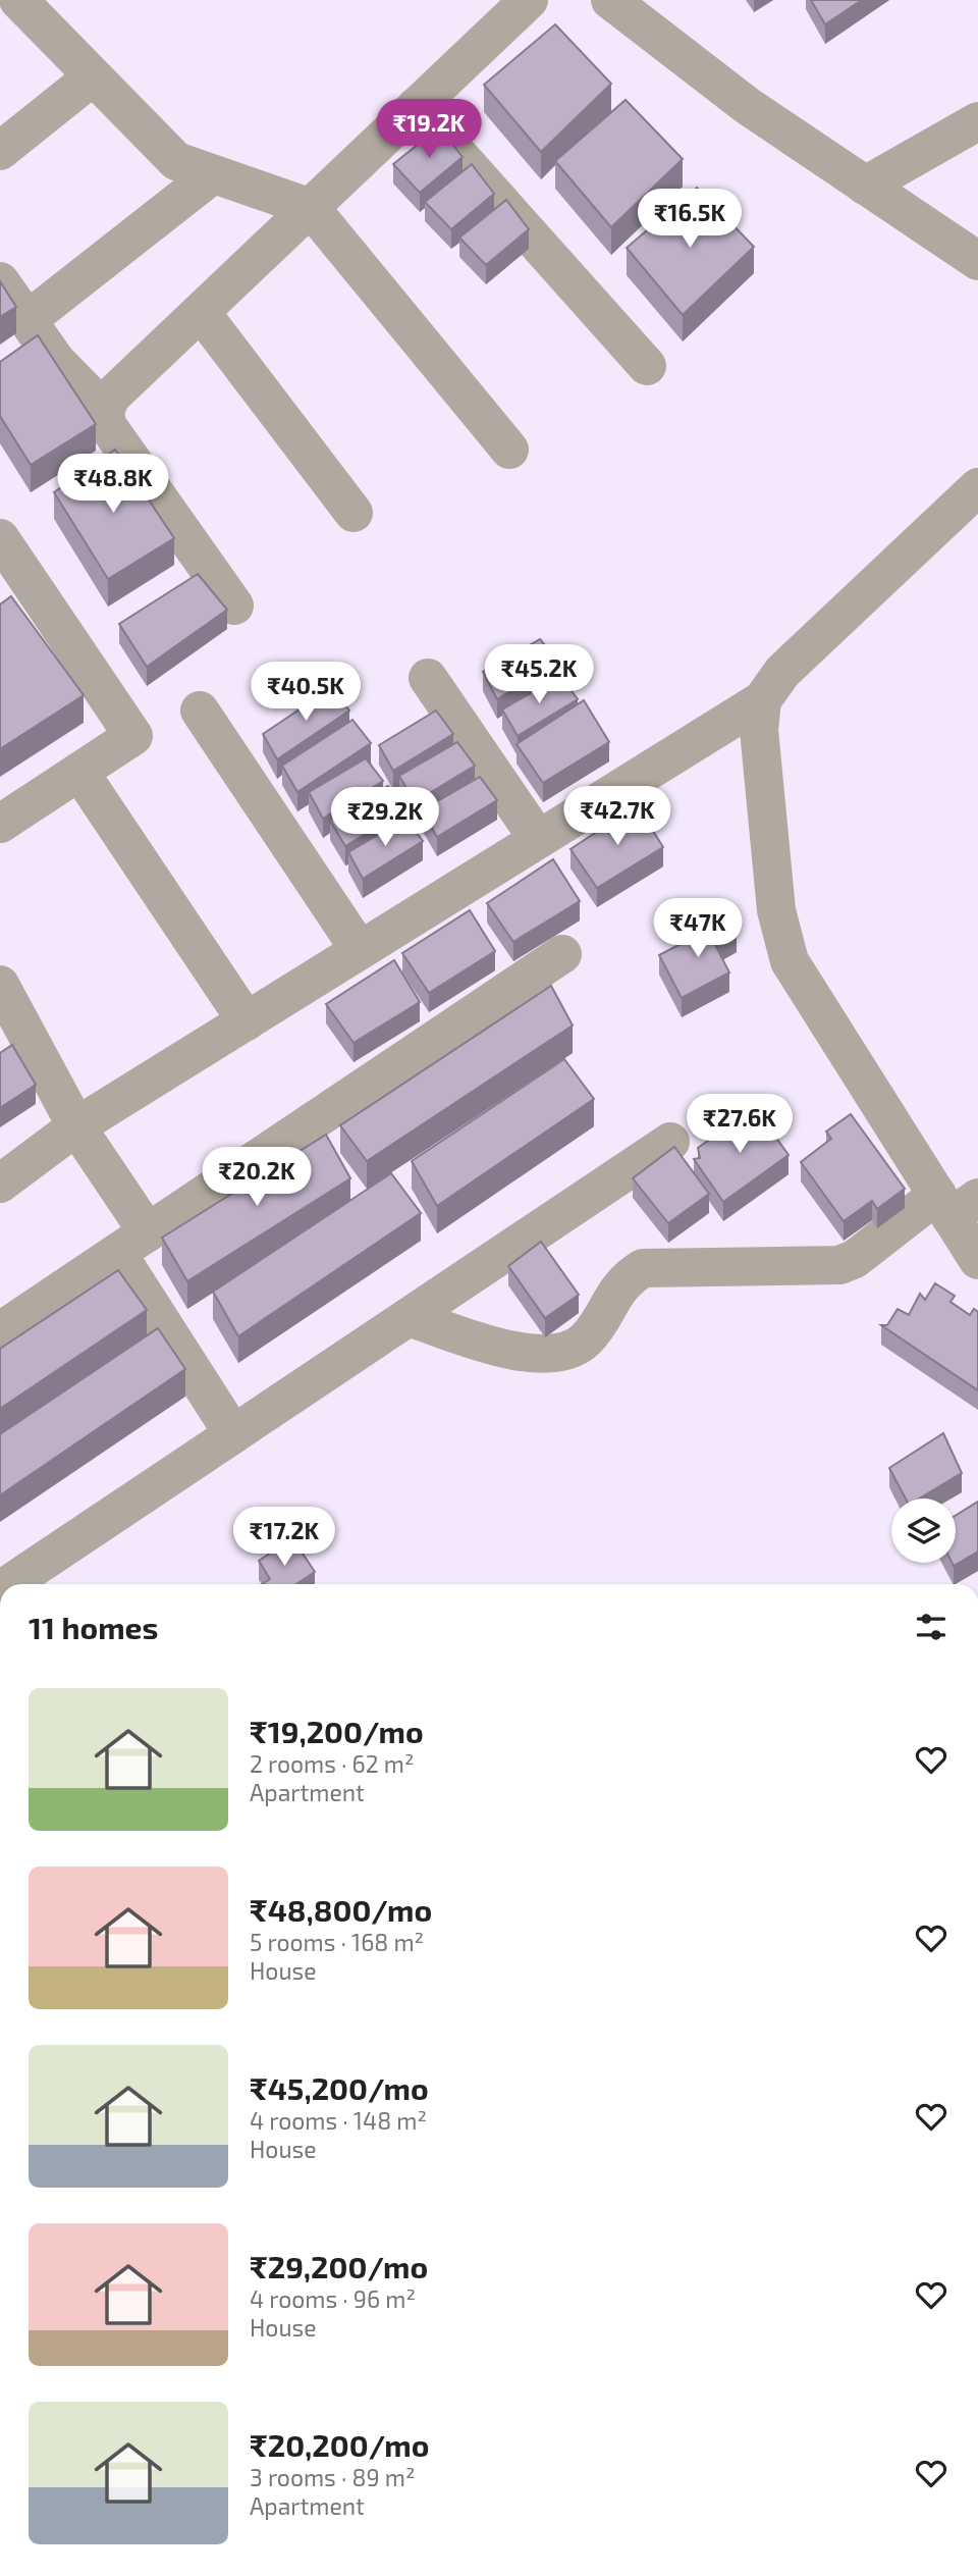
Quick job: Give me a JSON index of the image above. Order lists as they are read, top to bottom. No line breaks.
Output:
{"page":{"price":["₹19.2K","₹16.5K","₹48.8K","₹45.2K","₹40.5K","₹42.7K","₹29.2K","₹47K","₹27.6K","₹20.2K","₹17.2K"],"heading":"11 homes","list":[{"name":"₹19,200/mo","note":"2 rooms · 62 m² · Apartment"},{"name":"₹48,800/mo","note":"5 rooms · 168 m² · House"},{"name":"₹45,200/mo","note":"4 rooms · 148 m² · House"},{"name":"₹29,200/mo","note":"4 rooms · 96 m² · House"},{"name":"₹20,200/mo","note":"3 rooms · 89 m² · Apartment"}]}}
